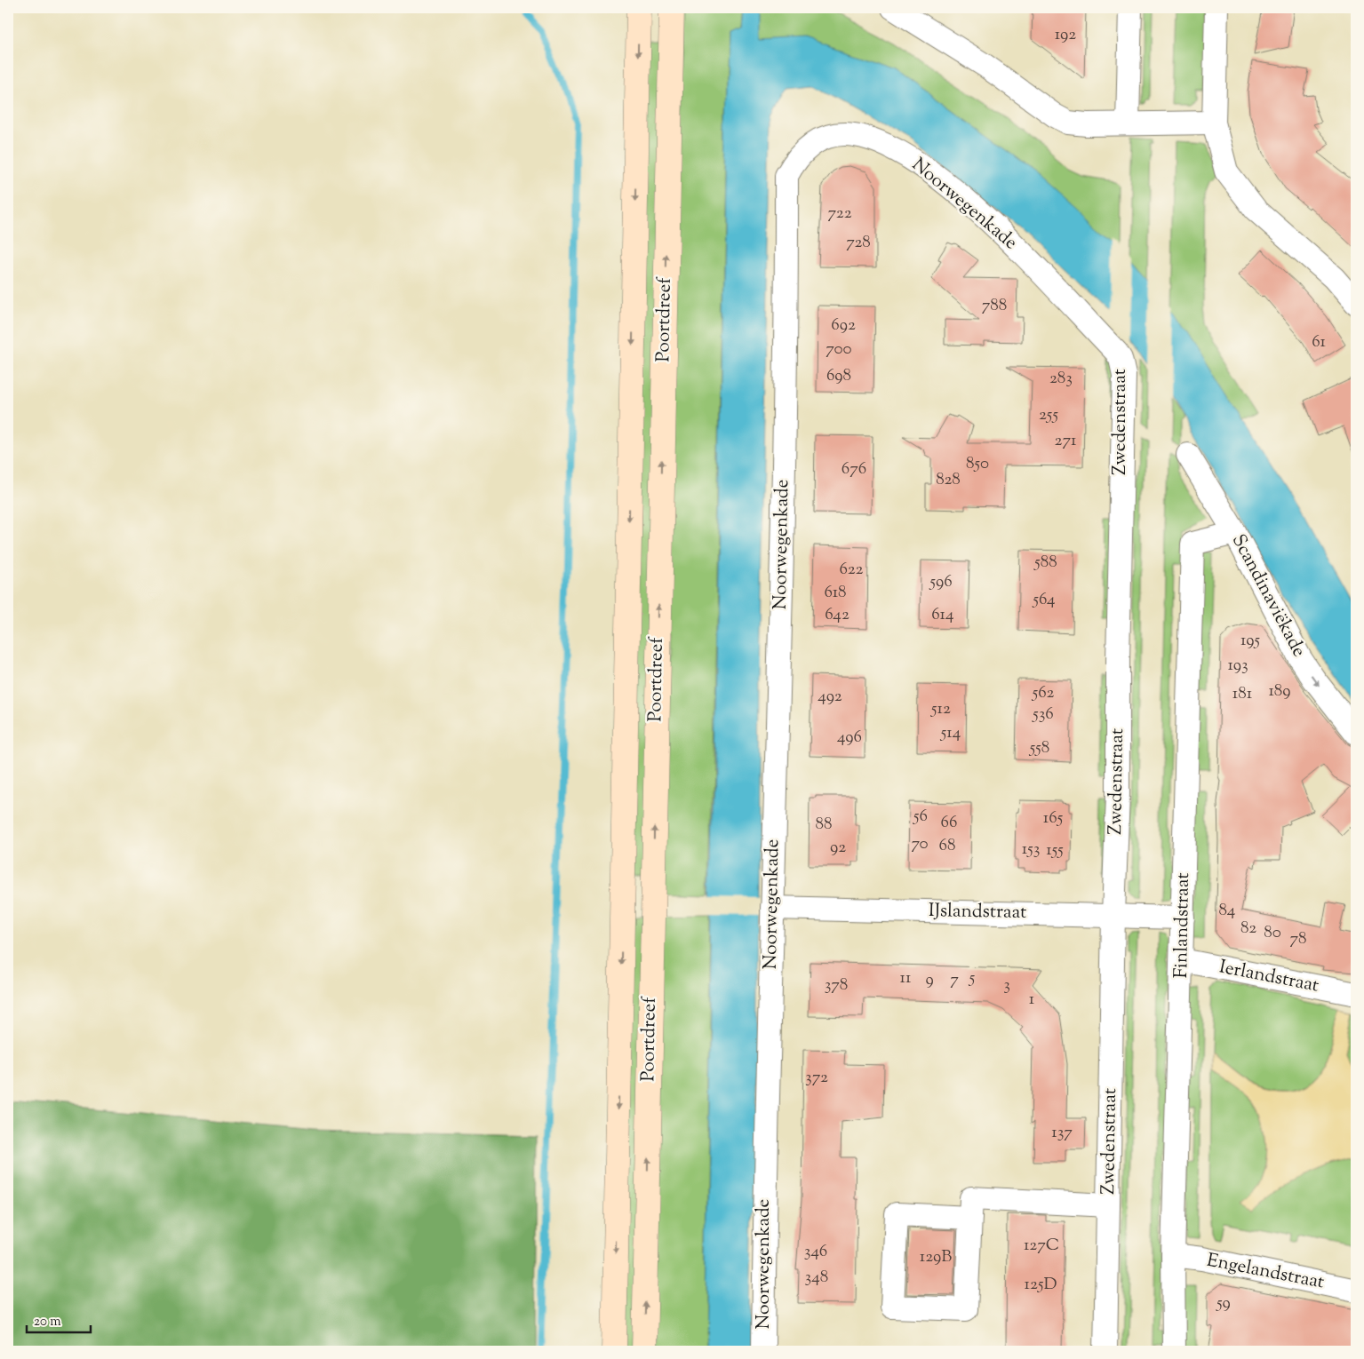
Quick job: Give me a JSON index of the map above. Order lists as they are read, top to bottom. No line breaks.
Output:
{"streets":{"main road":["Poortdreef"],"street":["Noorwegenkade","Zwedenstraat","Scandinaviëkade","IJslandstraat","Finlandstraat","Ierlandstraat","Engelandstraat"]},"crossings":[["Noorwegenkade","Zwedenstraat"],["Noorwegenkade","IJslandstraat"],["Zwedenstraat","IJslandstraat"],["Scandinaviëkade","Finlandstraat"],["IJslandstraat","Finlandstraat"],["Finlandstraat","Ierlandstraat"],["Finlandstraat","Engelandstraat"]],"one_way":["Scandinaviëkade"],"house_numbers":["192","722","728","788","692","61","700","698","283","255","271","850","676","828","588","622","596","618","564","642","614","195","193","189","562","181","492","512","536","514","496","558","56","165","66","88","70","68","92","153","155","84","82","80","78","11","5","9","7","378","3","1","372","137","127C","346","129B","348","125D","59"],"scale_bar":"20 m"}
